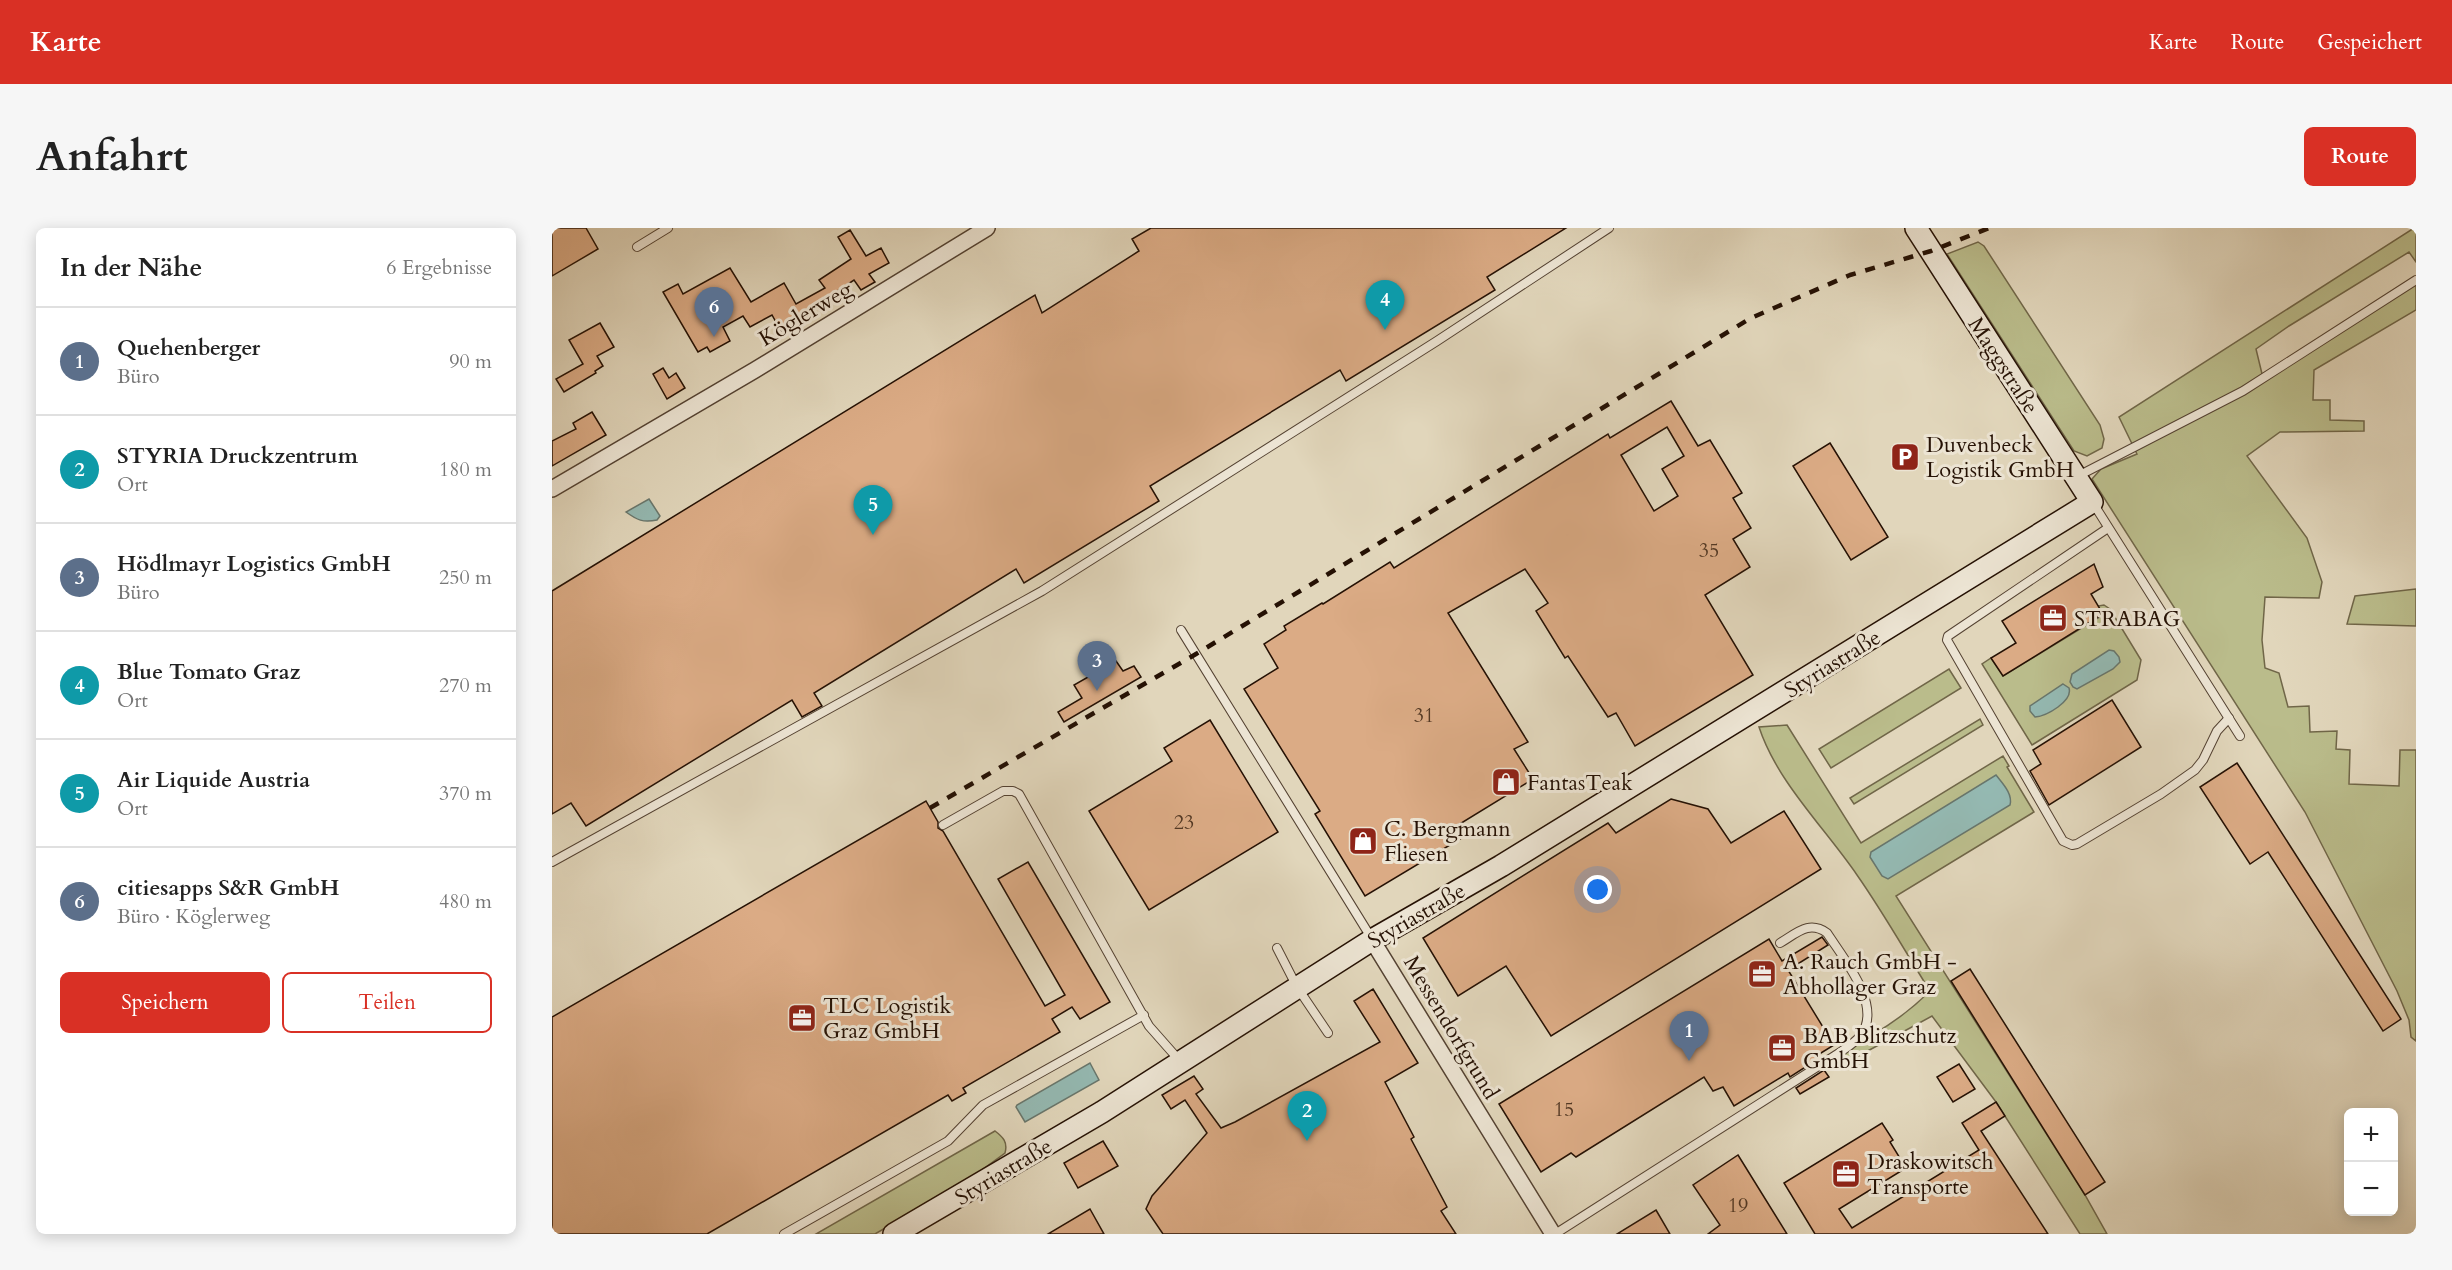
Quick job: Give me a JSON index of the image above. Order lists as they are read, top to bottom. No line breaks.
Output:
{"streets":{"street":["Köglerweg","Maggstraße","Styriastraße","Messendorfgrund"]},"crossings":[["Maggstraße","Styriastraße"],["Styriastraße","Messendorfgrund"]],"places":{"parking":["Duvenbeck Logistik GmbH"],"office":["STRABAG","A. Rauch GmbH - Abhollager Graz","TLC Logistik Graz GmbH","BAB Blitzschutz GmbH","Draskowitsch Transporte"],"shop":["FantasTeak","C. Bergmann Fliesen"]},"house_numbers":["35","31","23","15","19"],"page":{"header":"Karte","nav":["Karte","Route","Gespeichert"],"buttons":["Route",["Speichern","Teilen"]],"title":"Anfahrt","heading":["In der Nähe","6 Ergebnisse"],"pins":["4","6","5","3","1","2"],"list":[{"mark":"1","name":"Quehenberger","note":"Büro","value":"90 m"},{"mark":"2","name":"STYRIA Druckzentrum","note":"Ort","value":"180 m"},{"mark":"3","name":"Hödlmayr Logistics GmbH","note":"Büro","value":"250 m"},{"mark":"4","name":"Blue Tomato Graz","note":"Ort","value":"270 m"},{"mark":"5","name":"Air Liquide Austria","note":"Ort","value":"370 m"},{"mark":"6","name":"citiesapps S&R GmbH","note":"Büro · Köglerweg","value":"480 m"}],"map_buttons":["+","−"]}}
